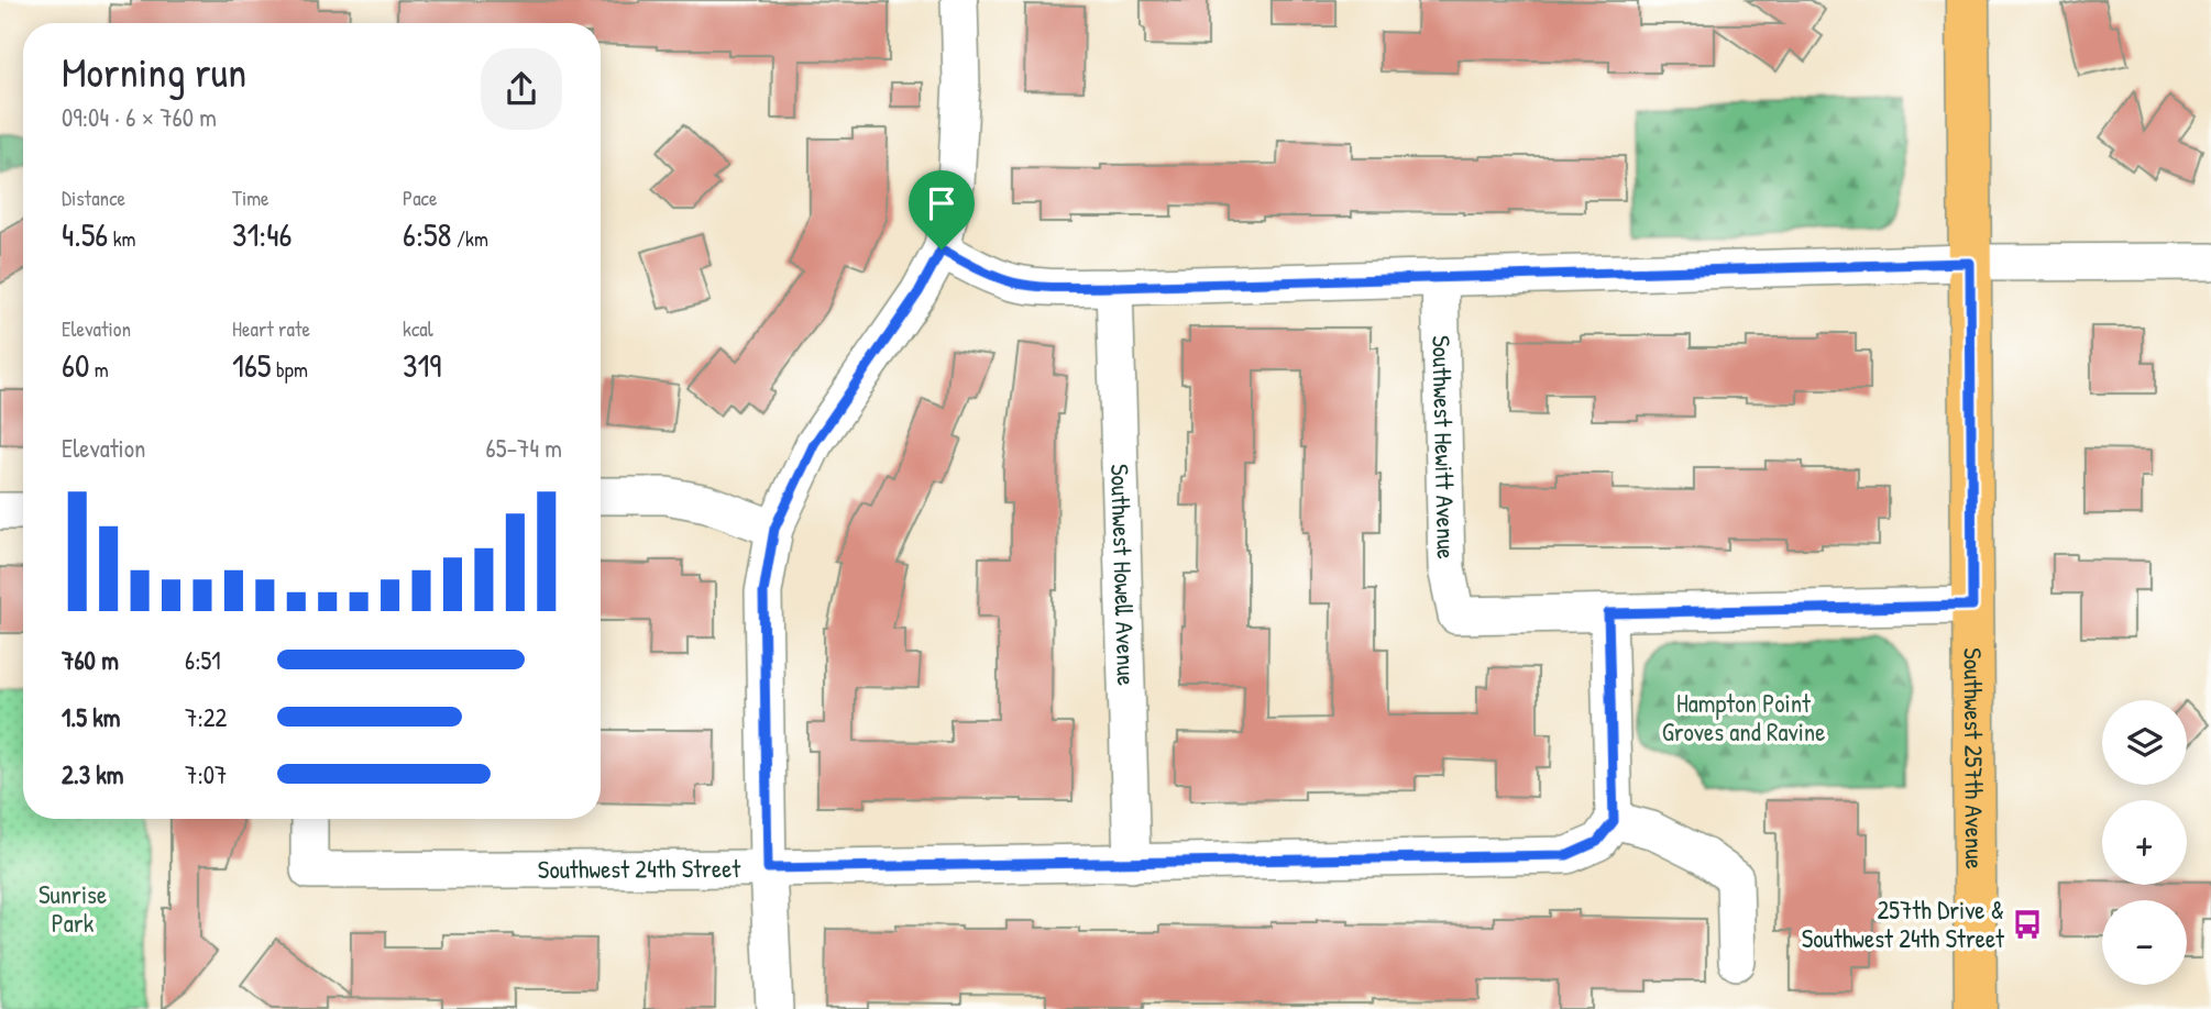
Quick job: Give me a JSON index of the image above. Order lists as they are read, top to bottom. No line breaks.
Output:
{"streets":{"main road":["Southwest 257th Avenue"],"street":["Southwest Hewitt Avenue","Southwest Howell Avenue","Southwest 24th Street"]},"crossings":[["Southwest Howell Avenue","Southwest 24th Street"]],"parks":["Hampton Point Groves and Ravine","Sunrise Park"],"places":{"bus stop":["257th Drive & Southwest 24th Street"]},"page":{"heading":["Morning run","09:04 · 6 × 760 m"],"stats":[["Distance","4.56 km"],["Time","31:46"],["Pace","6:58 /km"],["Elevation","60 m"],["Heart rate","165 bpm"],["kcal","319"]],"chart":["Elevation","65–74 m"],"list":[{"name":"760 m","note":"6:51"},{"name":"1.5 km","note":"7:22"},{"name":"2.3 km","note":"7:07"}],"map_buttons":["+","−"]}}
